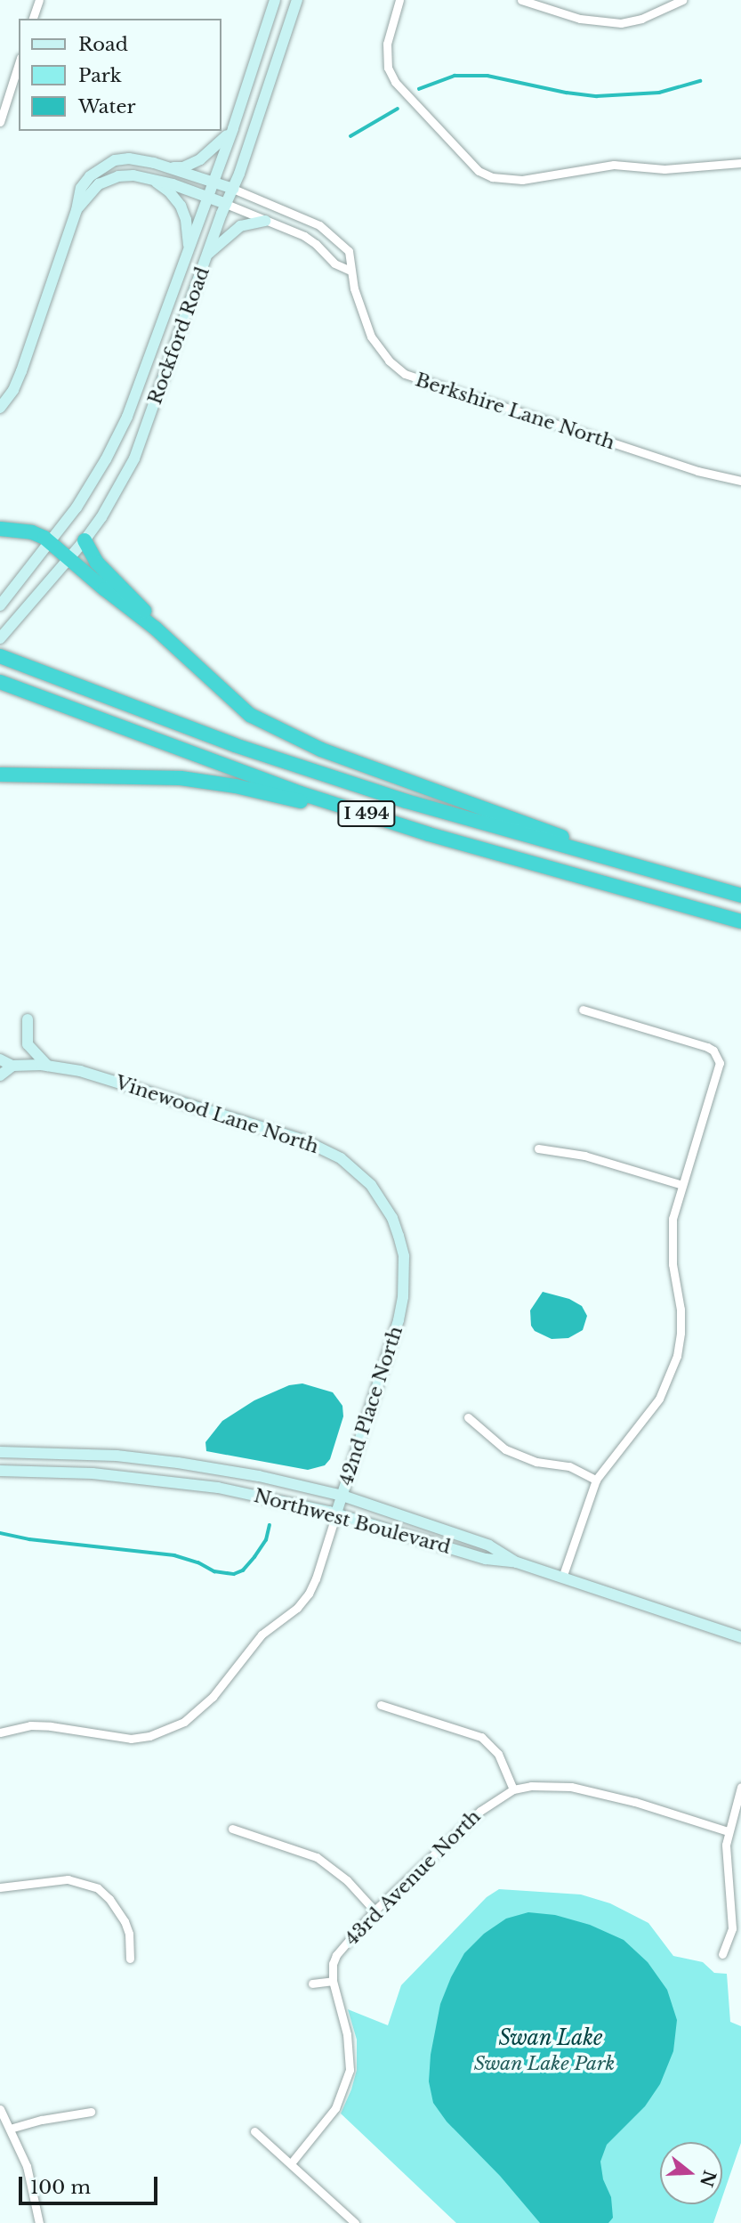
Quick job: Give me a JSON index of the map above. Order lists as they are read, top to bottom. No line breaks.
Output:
{"streets":{"highway":["I 494"],"main road":["Rockford Road","Vinewood Lane North","42nd Place North","Northwest Boulevard"],"street":["Berkshire Lane North","43rd Avenue North"]},"crossings":[["Rockford Road","Berkshire Lane North"],["Vinewood Lane North","42nd Place North"],["42nd Place North","Northwest Boulevard"]],"water":["Swan Lake"],"parks":["Swan Lake Park"],"legend":["Road","Park","Water"],"scale_bar":"100 m","north":"right"}
